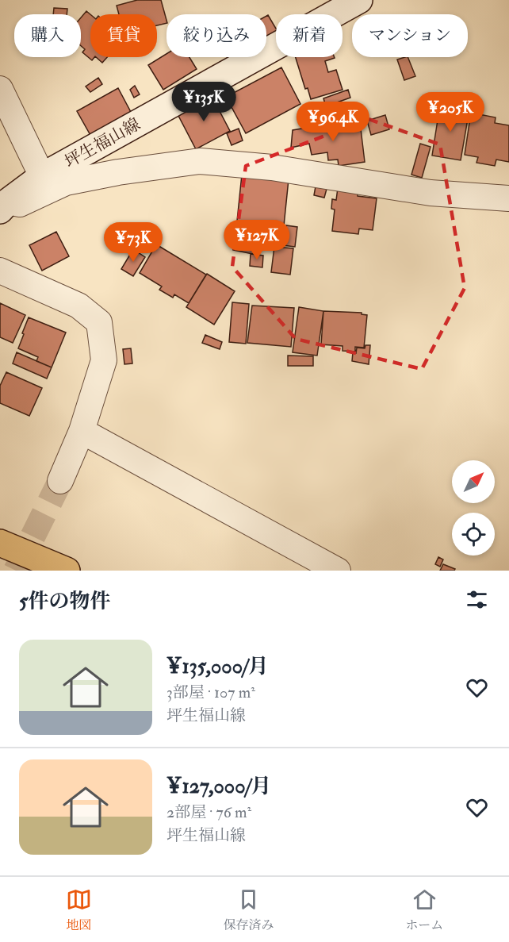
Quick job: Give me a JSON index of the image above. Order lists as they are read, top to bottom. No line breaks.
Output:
{"streets":{"main road":["坪生福山線"]},"north":"top right","page":{"chip":["購入","賃貸","絞り込み","新着","マンション"],"price":["¥135K","¥205K","¥96.4K","¥127K","¥73K"],"heading":"5件の物件","list":[{"name":"¥135,000/月","note":"3部屋 · 107 m² · 坪生福山線"},{"name":"¥127,000/月","note":"2部屋 · 76 m² · 坪生福山線"}],"tabs":["地図","保存済み","ホーム"]}}
